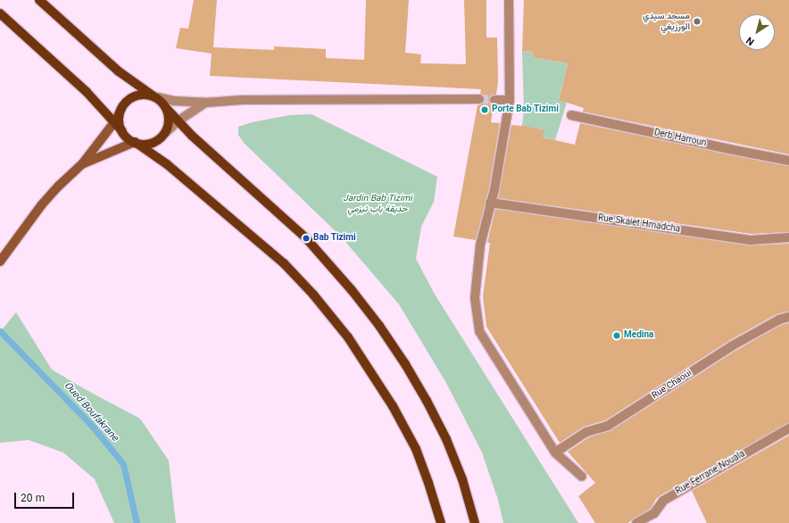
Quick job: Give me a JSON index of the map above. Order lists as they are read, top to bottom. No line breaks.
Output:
{"streets":{"street":["Derb Harroun","Rue Skaiet Hmadcha","Rue Chaoui","Rue Ferrane Nouala"]},"water":["Oued Boufakrane"],"parks":["Jardin Bab Tizimi حديقة باب تيزمي"],"places":["مسجد سيدي الورزيغي","Porte Bab Tizimi","Bab Tizimi","Medina"],"scale_bar":"20 m","north":"bottom left"}
